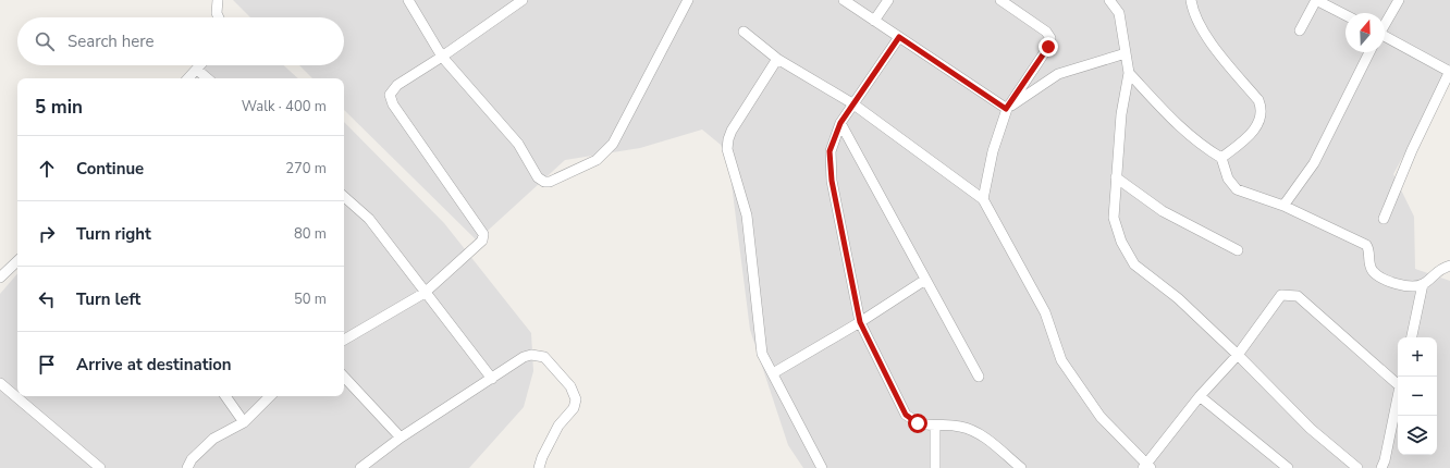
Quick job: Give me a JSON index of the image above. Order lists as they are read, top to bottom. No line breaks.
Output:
{"north":"top","page":{"search":"Search here","heading":["5 min","Walk · 400 m"],"list":[["Continue","270 m"],["Turn right","80 m"],["Turn left","50 m"],"Arrive at destination"],"map_buttons":["+","−"]}}
